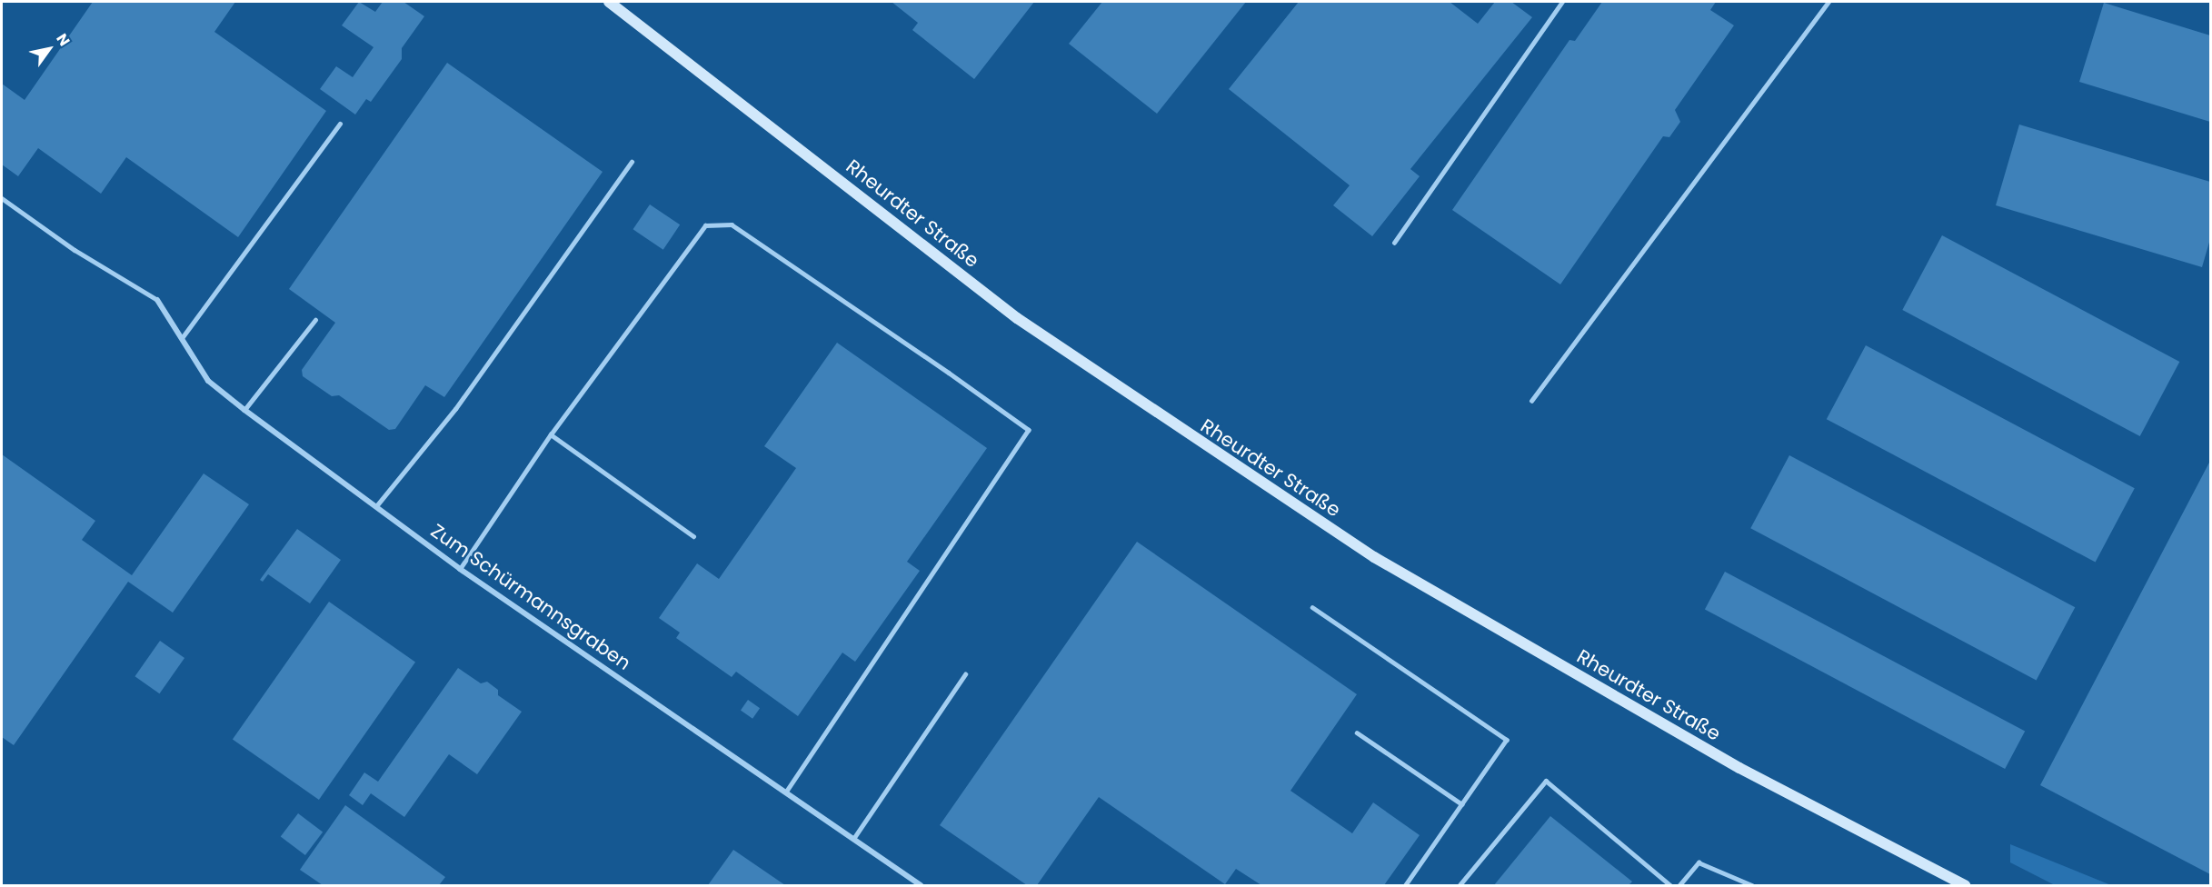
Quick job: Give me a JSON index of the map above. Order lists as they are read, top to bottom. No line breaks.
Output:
{"streets":{"main road":["Rheurdter Straße"],"street":["Zum Schürmannsgraben"]},"north":"top right"}
